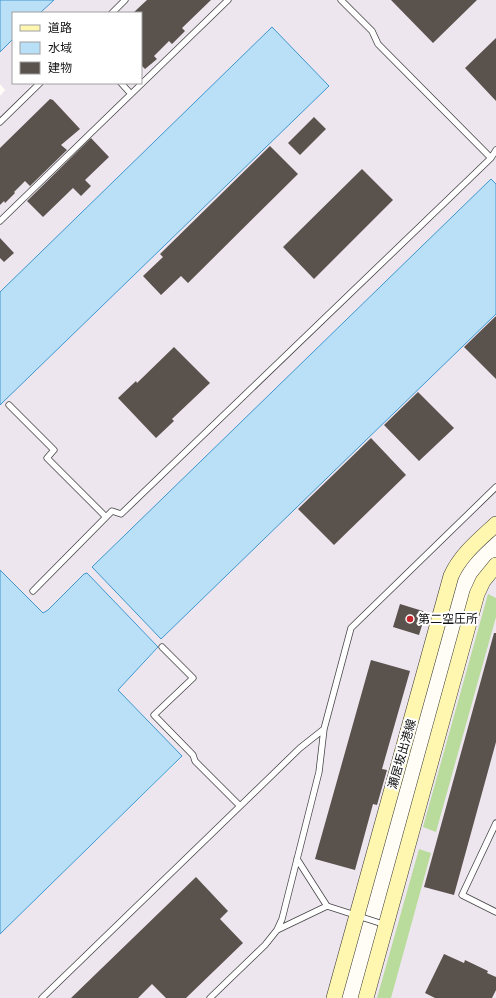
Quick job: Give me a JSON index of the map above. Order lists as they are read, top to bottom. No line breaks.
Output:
{"streets":{"main road":["瀬居坂出港線"]},"places":["第二空圧所"],"legend":["道路","水域","建物"]}
